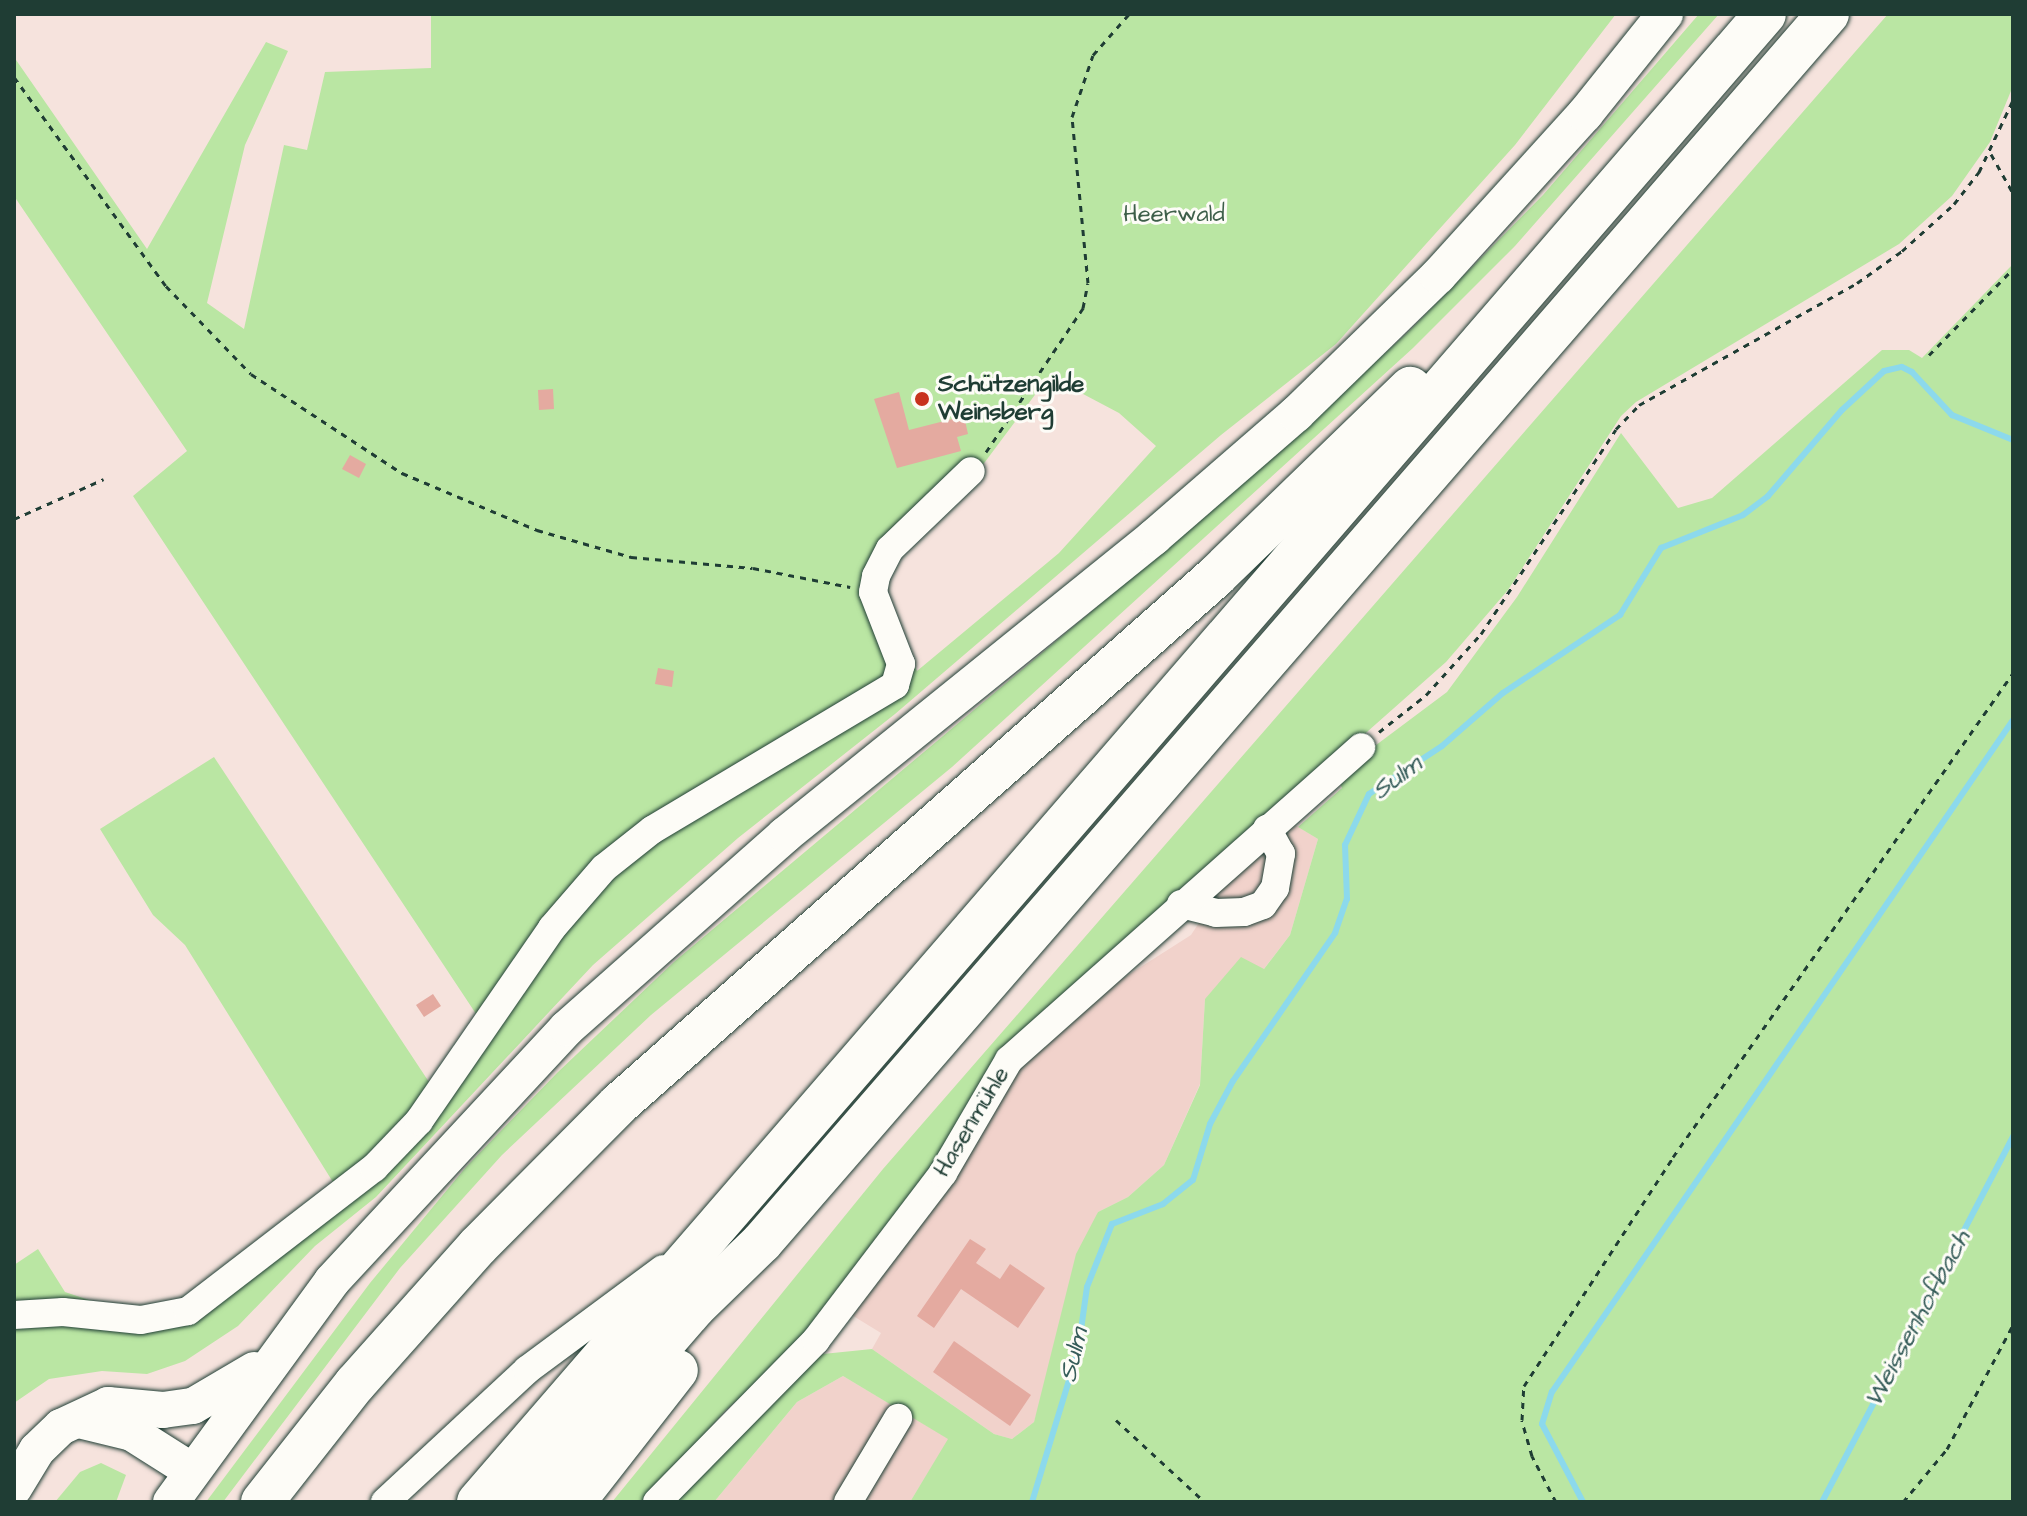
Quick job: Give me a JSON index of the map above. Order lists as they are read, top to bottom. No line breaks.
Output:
{"streets":{"street":["Hasenmühle"]},"water":["Sulm","Weissenhofbach"],"parks":["Heerwald"],"places":["Schützengilde Weinsberg"]}
